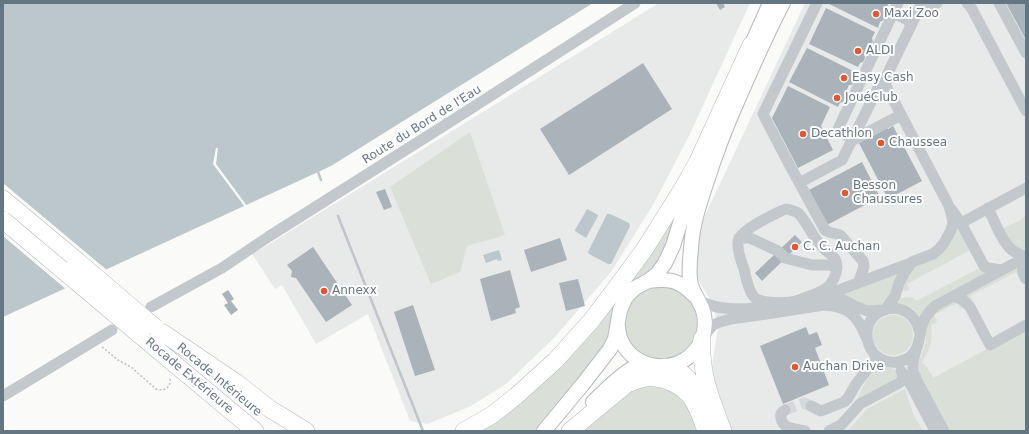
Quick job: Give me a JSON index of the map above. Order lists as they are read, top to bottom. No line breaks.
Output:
{"streets":{"highway":["Rocade Extérieure","Rocade Intérieure"],"street":["Route du Bord de l'Eau"]},"crossings":[["Rocade Extérieure","Rocade Intérieure"]],"places":["Maxi Zoo","ALDI","Easy Cash","JouéClub","Decathlon","Chaussea","Besson Chaussures","C. C. Auchan","Annexx","Auchan Drive"]}
